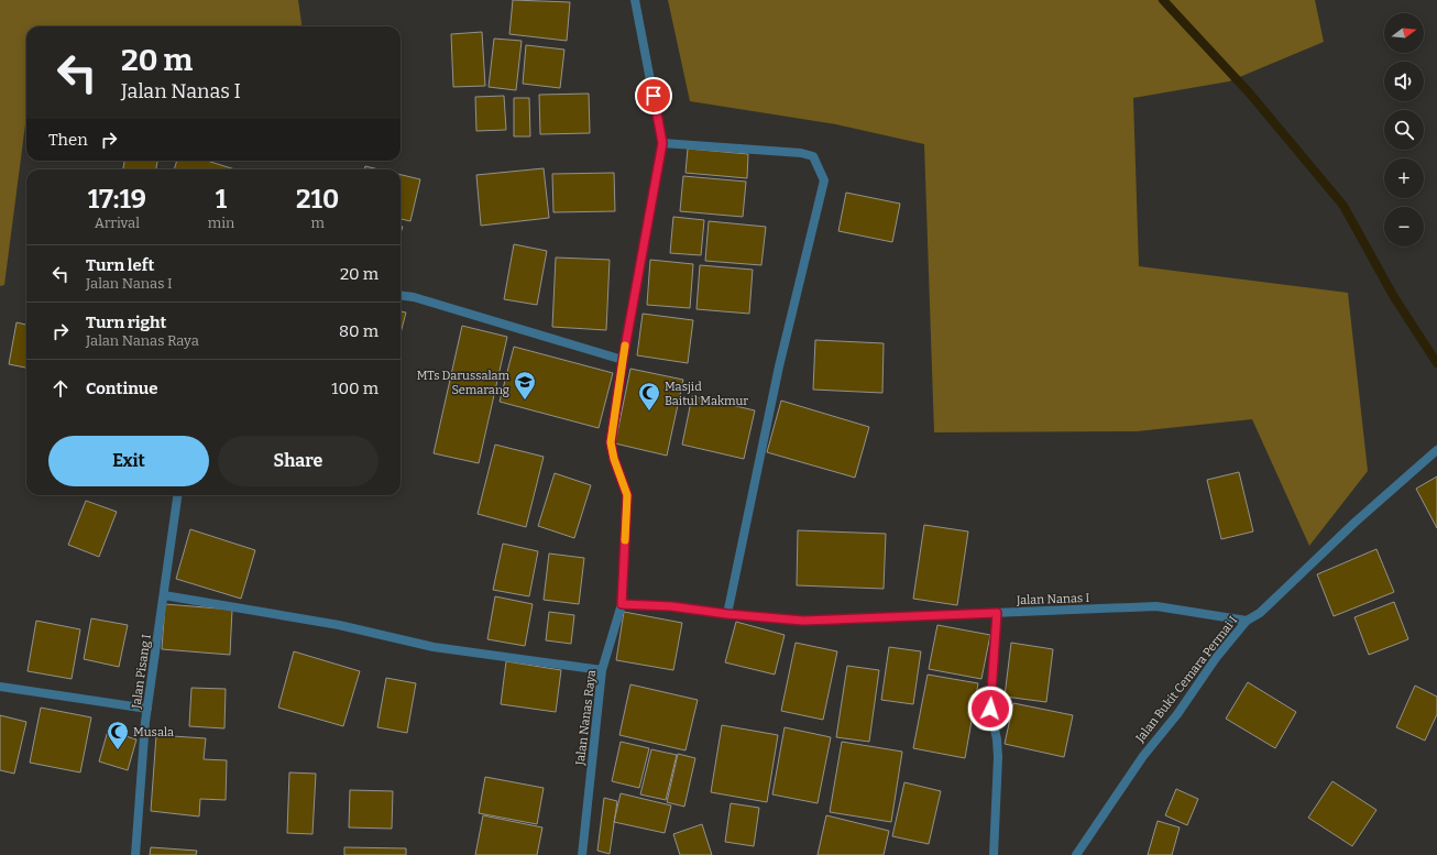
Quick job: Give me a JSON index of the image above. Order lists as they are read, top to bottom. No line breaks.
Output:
{"streets":{"street":["Jalan Nanas I","Jalan Pisang I","Jalan Bukit Cemara Permai I","Jalan Nanas Raya"]},"crossings":[["Jalan Nanas I","Jalan Bukit Cemara Permai I"],["Jalan Nanas I","Jalan Nanas Raya"]],"places":{"school or university":["MTs Darussalam Semarang"],"mosque":["Masjid Baitul Makmur","Musala"]},"north":"right","page":{"map_buttons":["+","−"],"turn":["20 m","Jalan Nanas I"],"then":"Then","eta":["17:19","Arrival","1","min","210","m"],"list":[{"name":"Turn left","note":"Jalan Nanas I","value":"20 m"},{"name":"Turn right","note":"Jalan Nanas Raya","value":"80 m"},{"name":"Continue","value":"100 m"}],"buttons":["Exit","Share"]}}
